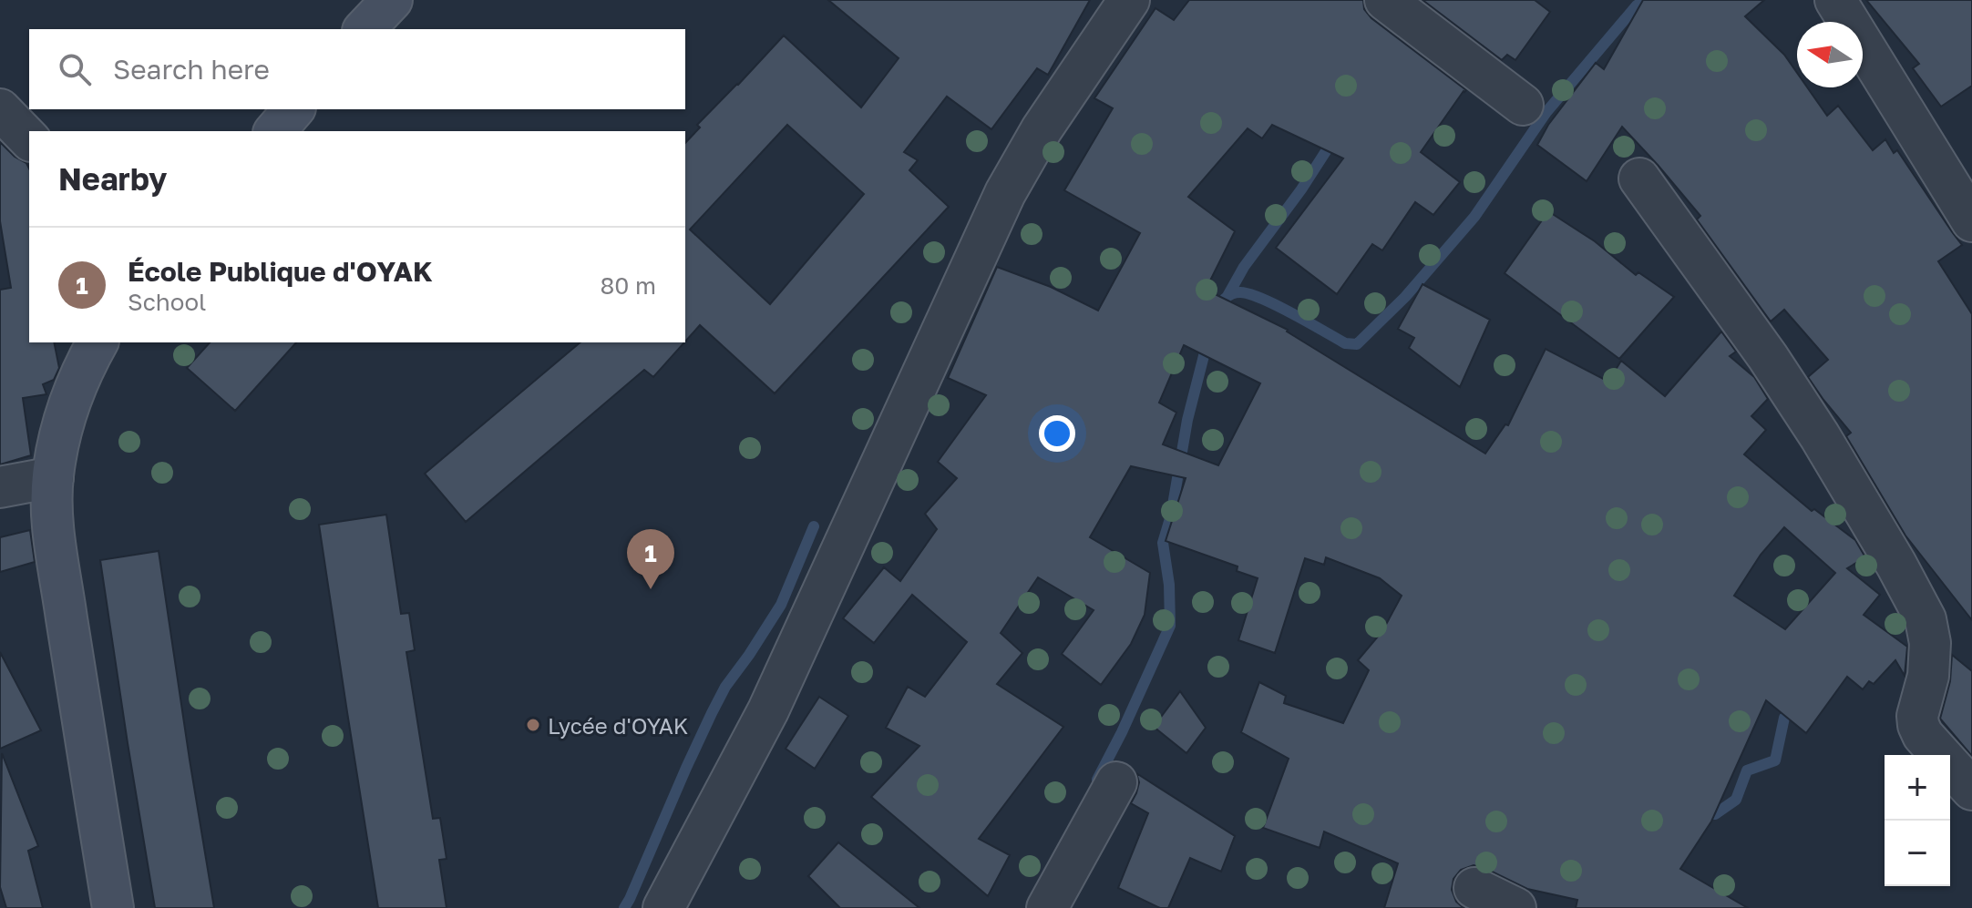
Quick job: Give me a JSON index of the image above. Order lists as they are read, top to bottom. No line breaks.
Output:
{"places":["Lycée d'OYAK"],"north":"left","page":{"search":"Search here","heading":"Nearby","list":[{"mark":"1","name":"École Publique d'OYAK","note":"School","value":"80 m"}],"pins":"1","map_buttons":["+","−"]}}
